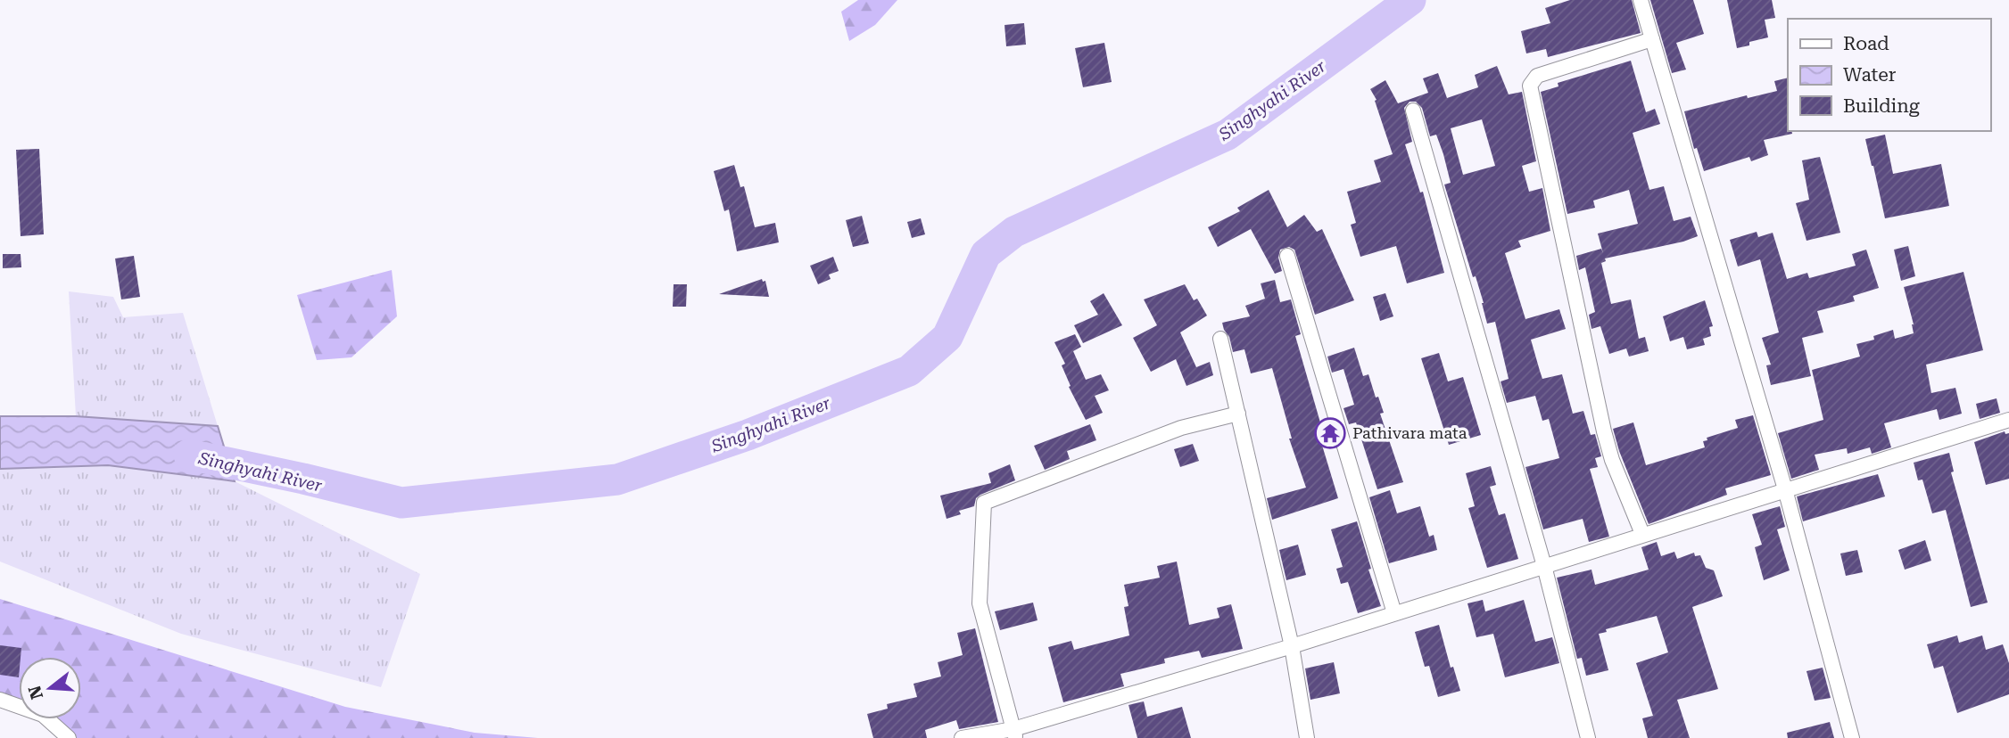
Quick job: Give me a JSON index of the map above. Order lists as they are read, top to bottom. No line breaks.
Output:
{"water":["Singhyahi River"],"places":{"temple":["Pathivara mata"]},"legend":["Road","Water","Building"],"north":"left"}
